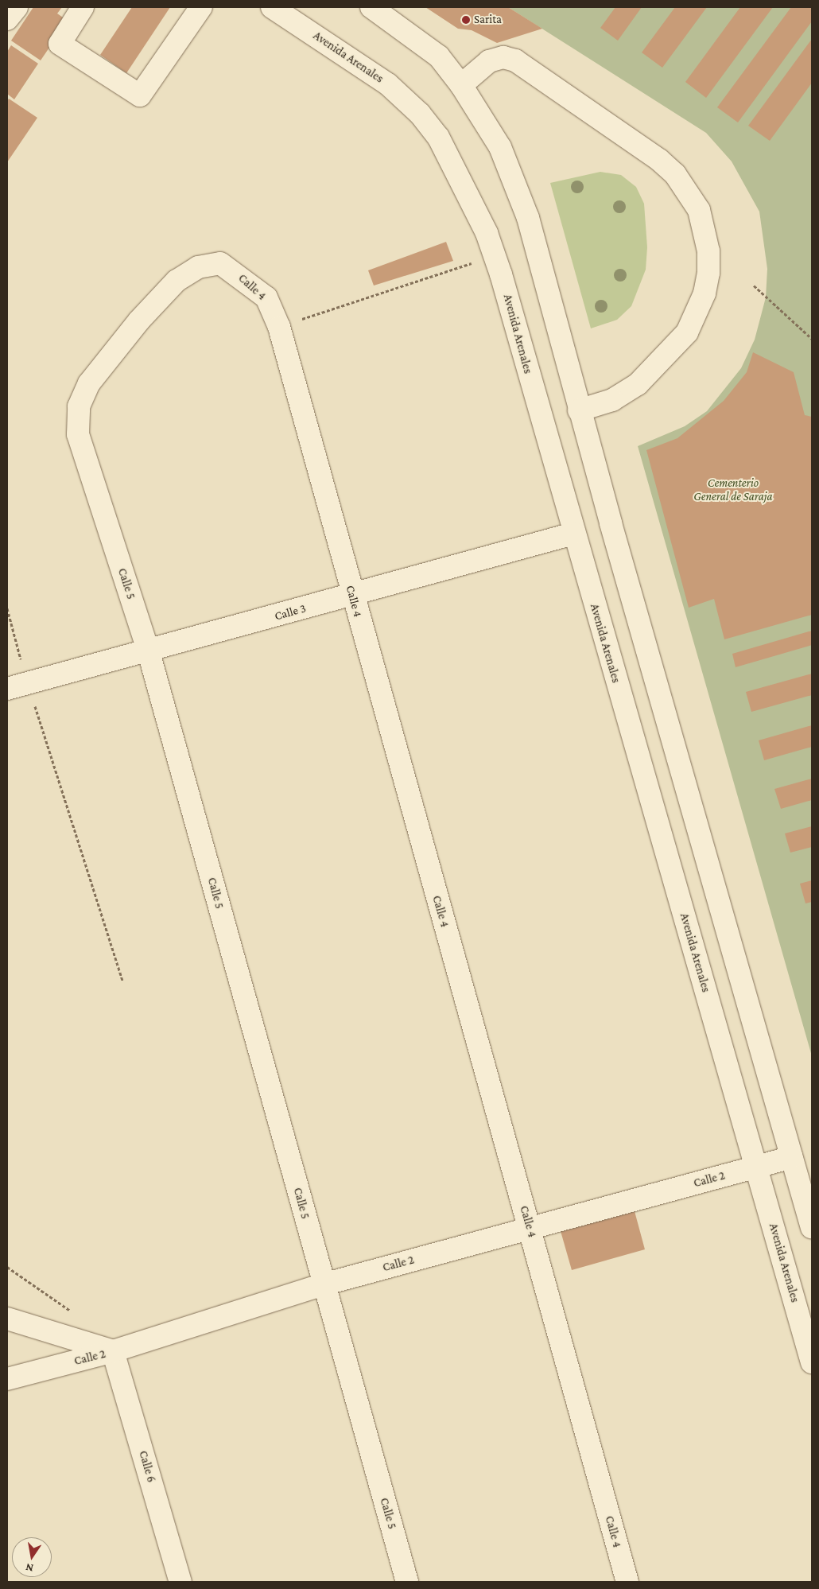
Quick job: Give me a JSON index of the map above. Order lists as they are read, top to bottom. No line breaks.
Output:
{"streets":{"street":["Avenida Arenales","Calle 4","Calle 5","Calle 3","Calle 2","Calle 6"]},"crossings":[["Avenida Arenales","Calle 3"],["Avenida Arenales","Calle 2"],["Calle 4","Calle 5"],["Calle 4","Calle 3"],["Calle 4","Calle 2"],["Calle 5","Calle 3"],["Calle 5","Calle 2"],["Calle 2","Calle 6"]],"parks":["Cementerio General de Saraja"],"places":["Sarita"],"north":"bottom"}
